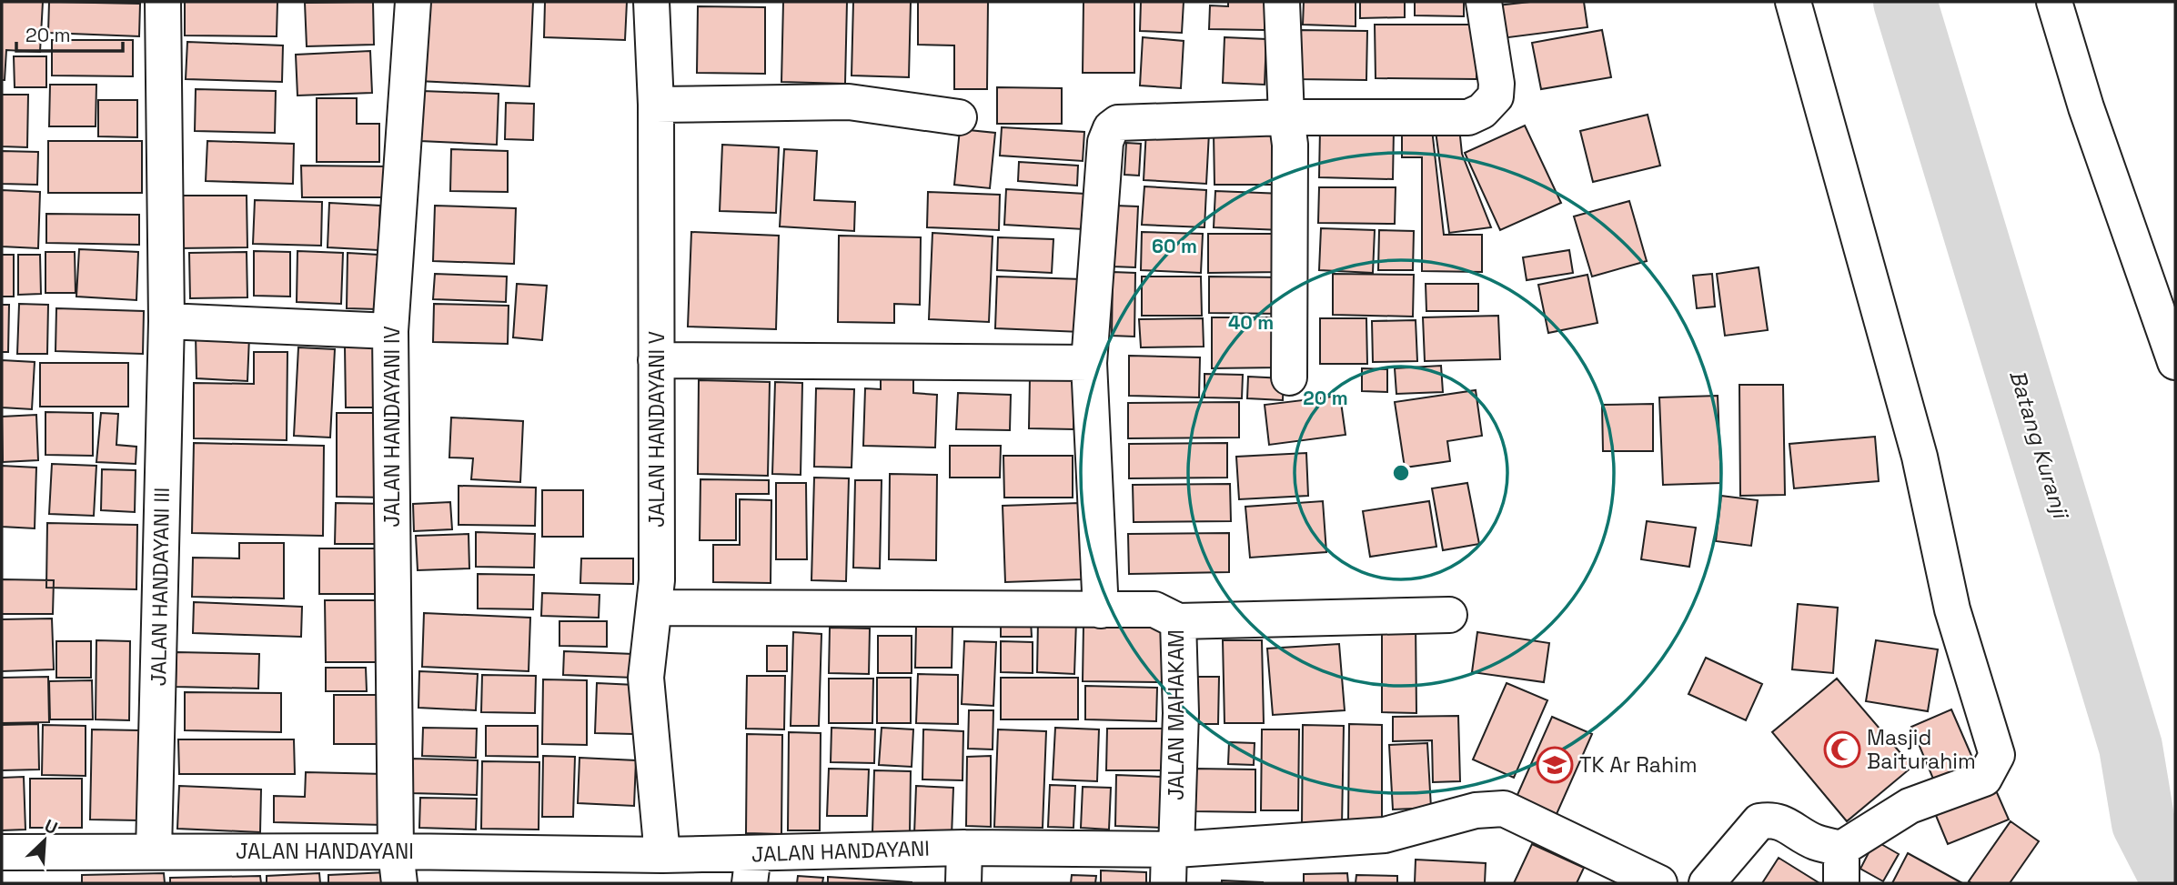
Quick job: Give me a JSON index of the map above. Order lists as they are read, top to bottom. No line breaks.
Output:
{"streets":{"street":["JALAN HANDAYANI IV","JALAN HANDAYANI V","JALAN HANDAYANI III","JALAN MAHAKAM","JALAN HANDAYANI"]},"crossings":[["JALAN HANDAYANI IV","JALAN HANDAYANI"],["JALAN HANDAYANI V","JALAN MAHAKAM"],["JALAN HANDAYANI V","JALAN HANDAYANI"],["JALAN HANDAYANI III","JALAN HANDAYANI"],["JALAN MAHAKAM","JALAN HANDAYANI"]],"water":["Batang Kuranji"],"places":{"mosque":["Masjid Baiturahim"],"school or university":["TK Ar Rahim"]},"scale_bar":"20 m","north":"top right","rings":["60 m","40 m","20 m"]}
